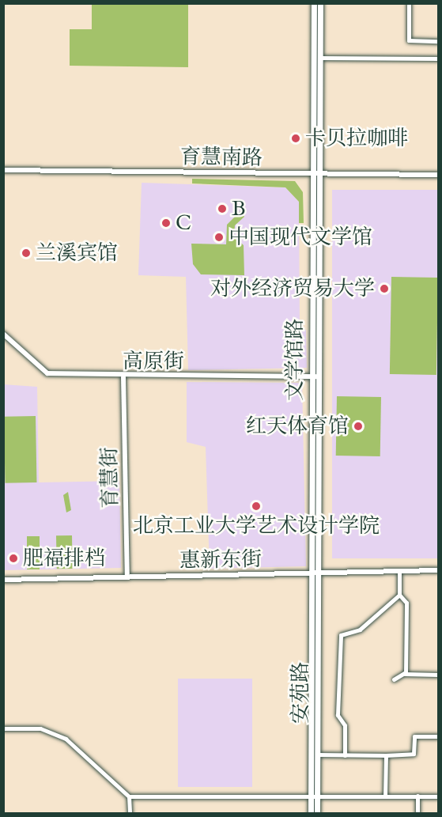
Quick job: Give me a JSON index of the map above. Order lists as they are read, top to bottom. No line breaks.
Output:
{"streets":{"main road":["文学馆路","安苑路"],"street":["育慧南路","高原街","育慧街","惠新东街"]},"crossings":[["育慧南路","文学馆路"],["文学馆路","高原街"],["文学馆路","惠新东街"],["文学馆路","安苑路"],["高原街","育慧街"],["育慧街","惠新东街"],["惠新东街","安苑路"]],"places":["卡贝拉咖啡","B","C","中国现代文学馆","兰溪宾馆","对外经济贸易大学","红天体育馆","北京工业大学艺术设计学院","肥福排档"]}
